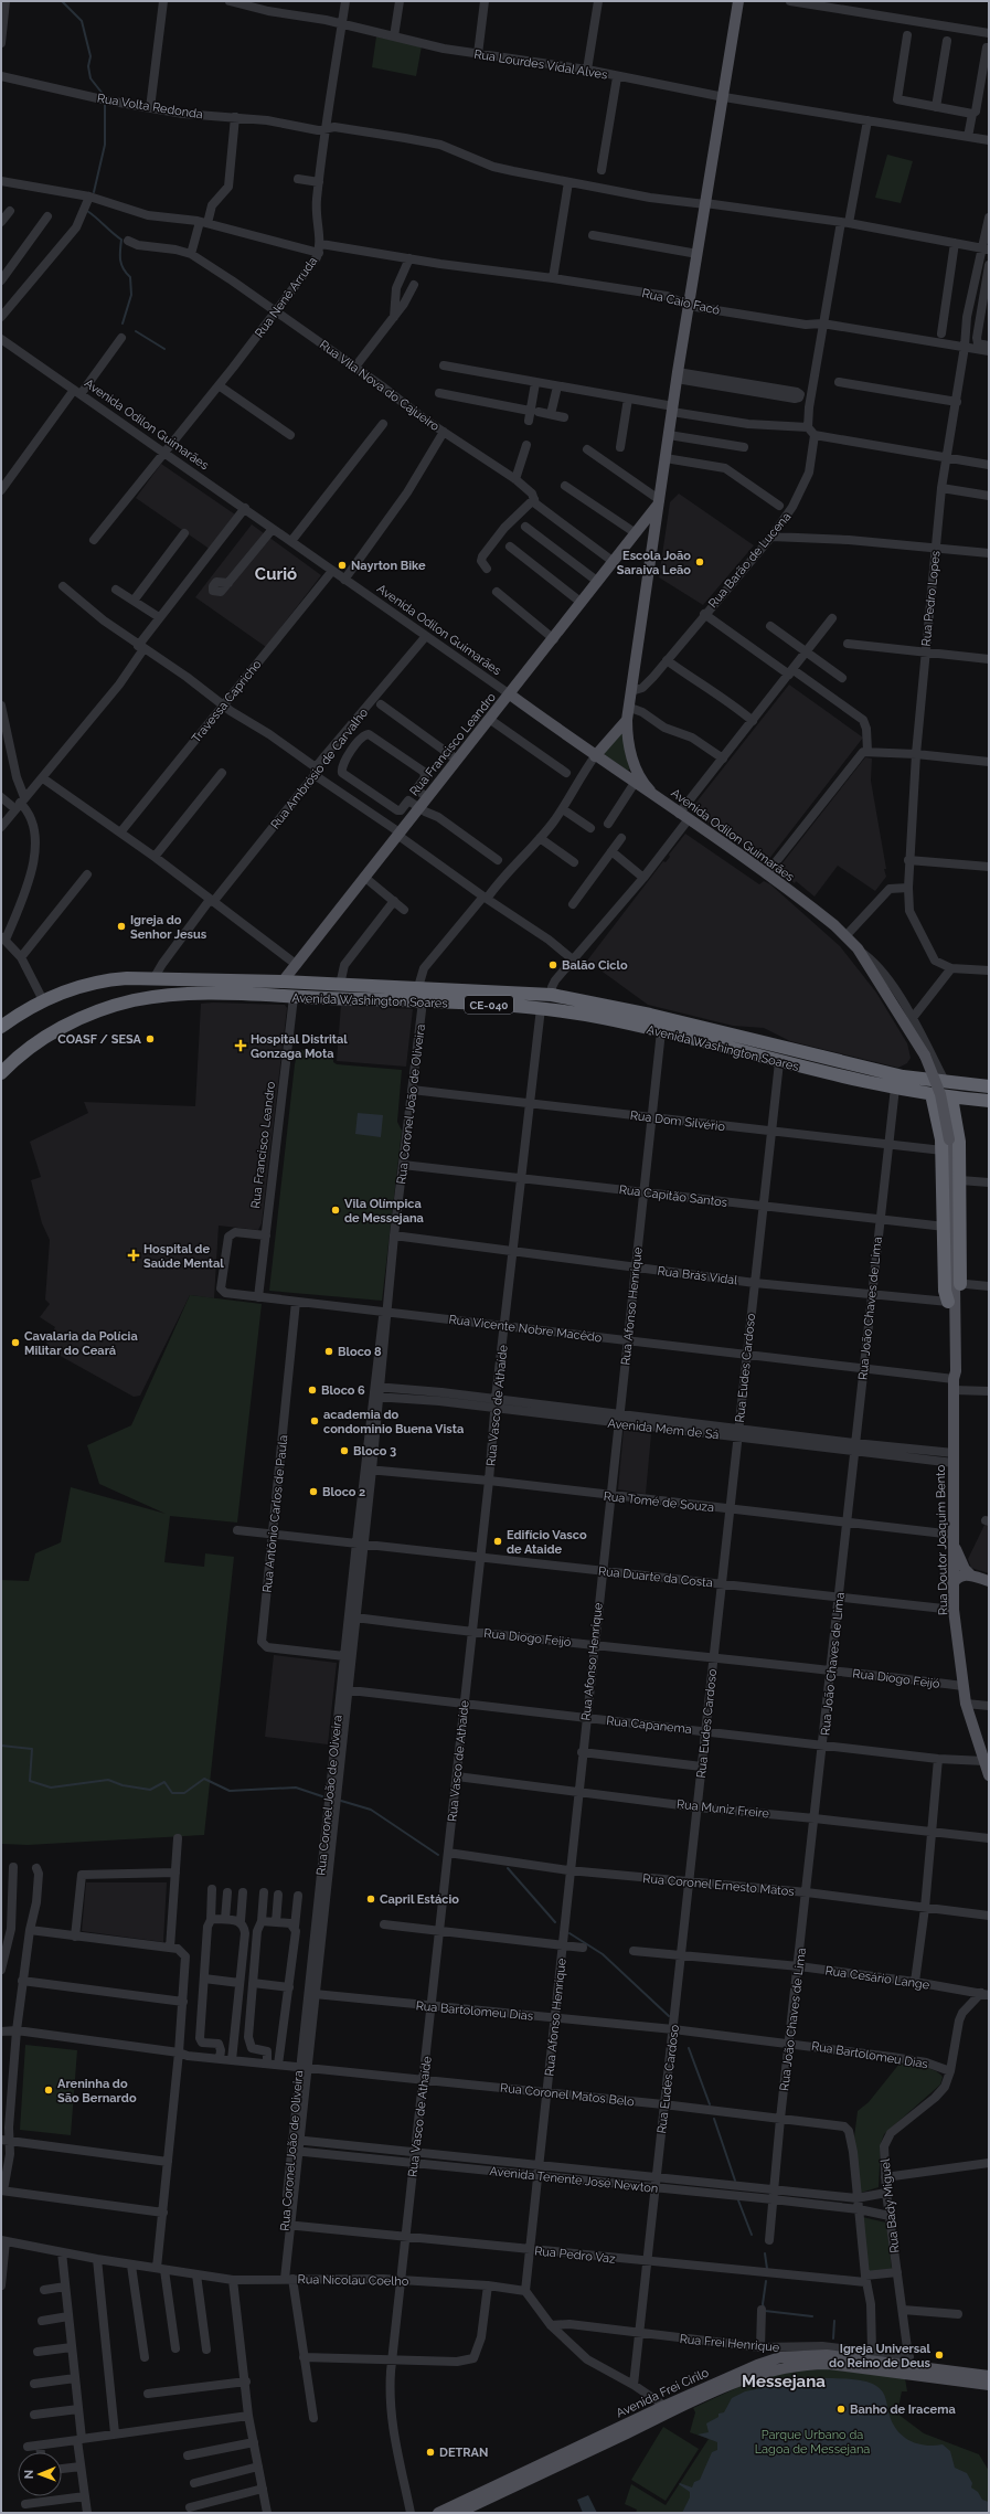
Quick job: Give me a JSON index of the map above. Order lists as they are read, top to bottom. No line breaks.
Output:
{"streets":{"highway":["Avenida Washington Soares","CE-040"],"main road":["Avenida Odilon Guimarães","Rua Francisco Leandro","Rua Doutor Joaquim Bento","Avenida Frei Cirilo"],"street":["Rua Lourdes Vídal Alves","Rua Volta Redonda","Rua Nenê Arruda","Rua Caio Facó","Rua Vila Nova do Cajueiro","Rua Barão de Lucena","Rua Pedro Lopes","Travessa Capricho","Rua Ambrósio de Carvalho","Rua Coronel João de Oliveira","Rua Dom Silvério","Rua Capitão Santos","Rua Brás Vidal","Rua Afonso Henrique","Rua João Chaves de Lima","Rua Vicente Nobre Macêdo","Rua Eudes Cardoso","Rua Vasco de Athaíde","Avenida Mem de Sá","Rua Tomé de Souza","Rua Antônio Carlos de Paula","Rua Duarte da Costa","Rua Diogo Feijó","Rua Capanema","Rua Muniz Freire","Rua Coronel Ernesto Matos","Rua Cesário Lange","Rua Bartolomeu Dias","Rua Coronel Matos Belo","Avenida Tenente José Newton","Rua Bady Miguel","Rua Pedro Vaz","Rua Nicolau Coelho","Rua Frei Henrique"]},"crossings":[["Rua Lourdes Vídal Alves","Rua Nenê Arruda"],["Rua Volta Redonda","Rua Nenê Arruda"],["Rua Volta Redonda","Rua Pedro Lopes"],["Rua Nenê Arruda","Rua Caio Facó"],["Rua Nenê Arruda","Rua Vila Nova do Cajueiro"],["Rua Nenê Arruda","Avenida Odilon Guimarães"],["Rua Caio Facó","Rua Pedro Lopes"],["Rua Vila Nova do Cajueiro","Rua Francisco Leandro"],["Avenida Odilon Guimarães","Travessa Capricho"],["Avenida Odilon Guimarães","Rua Francisco Leandro"],["Avenida Odilon Guimarães","Rua Ambrósio de Carvalho"],["Avenida Odilon Guimarães","Avenida Washington Soares"],["Avenida Odilon Guimarães","Rua Doutor Joaquim Bento"],["Rua Francisco Leandro","Avenida Washington Soares"],["Rua Francisco Leandro","Rua Vicente Nobre Macêdo"],["Rua Ambrósio de Carvalho","Avenida Washington Soares"],["Avenida Washington Soares","Rua Coronel João de Oliveira"],["Avenida Washington Soares","Rua Afonso Henrique"],["Avenida Washington Soares","Rua João Chaves de Lima"],["Avenida Washington Soares","Rua Eudes Cardoso"],["Avenida Washington Soares","Rua Vasco de Athaíde"],["Rua Coronel João de Oliveira","Rua Dom Silvério"],["Rua Coronel João de Oliveira","Rua Capitão Santos"],["Rua Coronel João de Oliveira","Rua Brás Vidal"],["Rua Coronel João de Oliveira","Rua Vicente Nobre Macêdo"],["Rua Coronel João de Oliveira","Avenida Mem de Sá"],["Rua Coronel João de Oliveira","Rua Tomé de Souza"],["Rua Coronel João de Oliveira","Rua Antônio Carlos de Paula"],["Rua Coronel João de Oliveira","Rua Duarte da Costa"],["Rua Coronel João de Oliveira","Rua Diogo Feijó"],["Rua Coronel João de Oliveira","Rua Capanema"],["Rua Coronel João de Oliveira","Rua Bartolomeu Dias"],["Rua Coronel João de Oliveira","Rua Coronel Matos Belo"],["Rua Coronel João de Oliveira","Avenida Tenente José Newton"],["Rua Coronel João de Oliveira","Rua Pedro Vaz"],["Rua Coronel João de Oliveira","Rua Nicolau Coelho"],["Rua Dom Silvério","Rua Afonso Henrique"],["Rua Dom Silvério","Rua João Chaves de Lima"],["Rua Dom Silvério","Rua Eudes Cardoso"],["Rua Dom Silvério","Rua Vasco de Athaíde"],["Rua Dom Silvério","Rua Doutor Joaquim Bento"],["Rua Capitão Santos","Rua Afonso Henrique"],["Rua Capitão Santos","Rua João Chaves de Lima"],["Rua Capitão Santos","Rua Eudes Cardoso"],["Rua Capitão Santos","Rua Vasco de Athaíde"],["Rua Brás Vidal","Rua Afonso Henrique"],["Rua Brás Vidal","Rua João Chaves de Lima"],["Rua Brás Vidal","Rua Eudes Cardoso"],["Rua Brás Vidal","Rua Vasco de Athaíde"],["Rua Brás Vidal","Rua Doutor Joaquim Bento"],["Rua Afonso Henrique","Rua Vicente Nobre Macêdo"],["Rua Afonso Henrique","Avenida Mem de Sá"],["Rua Afonso Henrique","Rua Tomé de Souza"],["Rua Afonso Henrique","Rua Duarte da Costa"],["Rua Afonso Henrique","Rua Diogo Feijó"],["Rua Afonso Henrique","Rua Capanema"],["Rua Afonso Henrique","Rua Muniz Freire"],["Rua Afonso Henrique","Rua Coronel Ernesto Matos"],["Rua Afonso Henrique","Rua Bartolomeu Dias"],["Rua Afonso Henrique","Rua Coronel Matos Belo"],["Rua Afonso Henrique","Avenida Tenente José Newton"],["Rua Afonso Henrique","Rua Pedro Vaz"],["Rua Afonso Henrique","Rua Nicolau Coelho"],["Rua João Chaves de Lima","Rua Vicente Nobre Macêdo"],["Rua João Chaves de Lima","Avenida Mem de Sá"],["Rua João Chaves de Lima","Rua Tomé de Souza"],["Rua João Chaves de Lima","Rua Duarte da Costa"],["Rua João Chaves de Lima","Rua Diogo Feijó"],["Rua João Chaves de Lima","Rua Capanema"],["Rua João Chaves de Lima","Rua Muniz Freire"],["Rua João Chaves de Lima","Rua Coronel Ernesto Matos"],["Rua João Chaves de Lima","Rua Cesário Lange"],["Rua João Chaves de Lima","Rua Bartolomeu Dias"],["Rua João Chaves de Lima","Rua Coronel Matos Belo"],["Rua João Chaves de Lima","Avenida Tenente José Newton"],["Rua Vicente Nobre Macêdo","Rua Eudes Cardoso"],["Rua Vicente Nobre Macêdo","Rua Vasco de Athaíde"],["Rua Vicente Nobre Macêdo","Rua Antônio Carlos de Paula"],["Rua Vicente Nobre Macêdo","Rua Doutor Joaquim Bento"],["Rua Eudes Cardoso","Avenida Mem de Sá"],["Rua Eudes Cardoso","Rua Tomé de Souza"],["Rua Eudes Cardoso","Rua Duarte da Costa"],["Rua Eudes Cardoso","Rua Diogo Feijó"],["Rua Eudes Cardoso","Rua Capanema"],["Rua Eudes Cardoso","Rua Muniz Freire"],["Rua Eudes Cardoso","Rua Coronel Ernesto Matos"],["Rua Eudes Cardoso","Rua Cesário Lange"],["Rua Eudes Cardoso","Rua Bartolomeu Dias"],["Rua Eudes Cardoso","Rua Coronel Matos Belo"],["Rua Eudes Cardoso","Avenida Tenente José Newton"],["Rua Eudes Cardoso","Rua Pedro Vaz"],["Rua Eudes Cardoso","Rua Frei Henrique"],["Rua Vasco de Athaíde","Avenida Mem de Sá"],["Rua Vasco de Athaíde","Rua Tomé de Souza"],["Rua Vasco de Athaíde","Rua Duarte da Costa"],["Rua Vasco de Athaíde","Rua Diogo Feijó"],["Rua Vasco de Athaíde","Rua Capanema"],["Rua Vasco de Athaíde","Rua Muniz Freire"],["Rua Vasco de Athaíde","Rua Coronel Ernesto Matos"],["Rua Vasco de Athaíde","Rua Bartolomeu Dias"],["Rua Vasco de Athaíde","Rua Coronel Matos Belo"],["Rua Vasco de Athaíde","Avenida Tenente José Newton"],["Rua Vasco de Athaíde","Rua Pedro Vaz"],["Rua Vasco de Athaíde","Rua Nicolau Coelho"],["Avenida Mem de Sá","Rua Doutor Joaquim Bento"],["Rua Tomé de Souza","Rua Doutor Joaquim Bento"],["Rua Antônio Carlos de Paula","Rua Duarte da Costa"],["Rua Doutor Joaquim Bento","Rua Duarte da Costa"],["Rua Doutor Joaquim Bento","Rua Diogo Feijó"],["Rua Doutor Joaquim Bento","Rua Capanema"],["Rua Cesário Lange","Rua Bady Miguel"],["Rua Bartolomeu Dias","Rua Bady Miguel"],["Rua Coronel Matos Belo","Avenida Tenente José Newton"],["Avenida Tenente José Newton","Rua Bady Miguel"],["Rua Bady Miguel","Rua Pedro Vaz"],["Rua Bady Miguel","Rua Frei Henrique"],["Rua Bady Miguel","Avenida Frei Cirilo"],["Rua Frei Henrique","Avenida Frei Cirilo"]],"districts":["Curió","Messejana"],"parks":["Parque Urbano da Lagoa de Messejana"],"places":{"other":["Escola João Saraiva Leão","Nayrton Bike","Igreja do Senhor Jesus","Balão Ciclo","COASF / SESA","Vila Olímpica de Messejana","Cavalaria da Polícia Militar do Ceará","Bloco 8","Bloco 6","academia do condominio Buena Vista","Bloco 3","Bloco 2","Edifício Vasco de Ataide","Capril Estácio","Areninha do São Bernardo","Igreja Universal do Reino de Deus","Banho de Iracema","DETRAN"],"health":["Hospital Distrital Gonzaga Mota","Hospital de Saúde Mental"]},"north":"left"}
